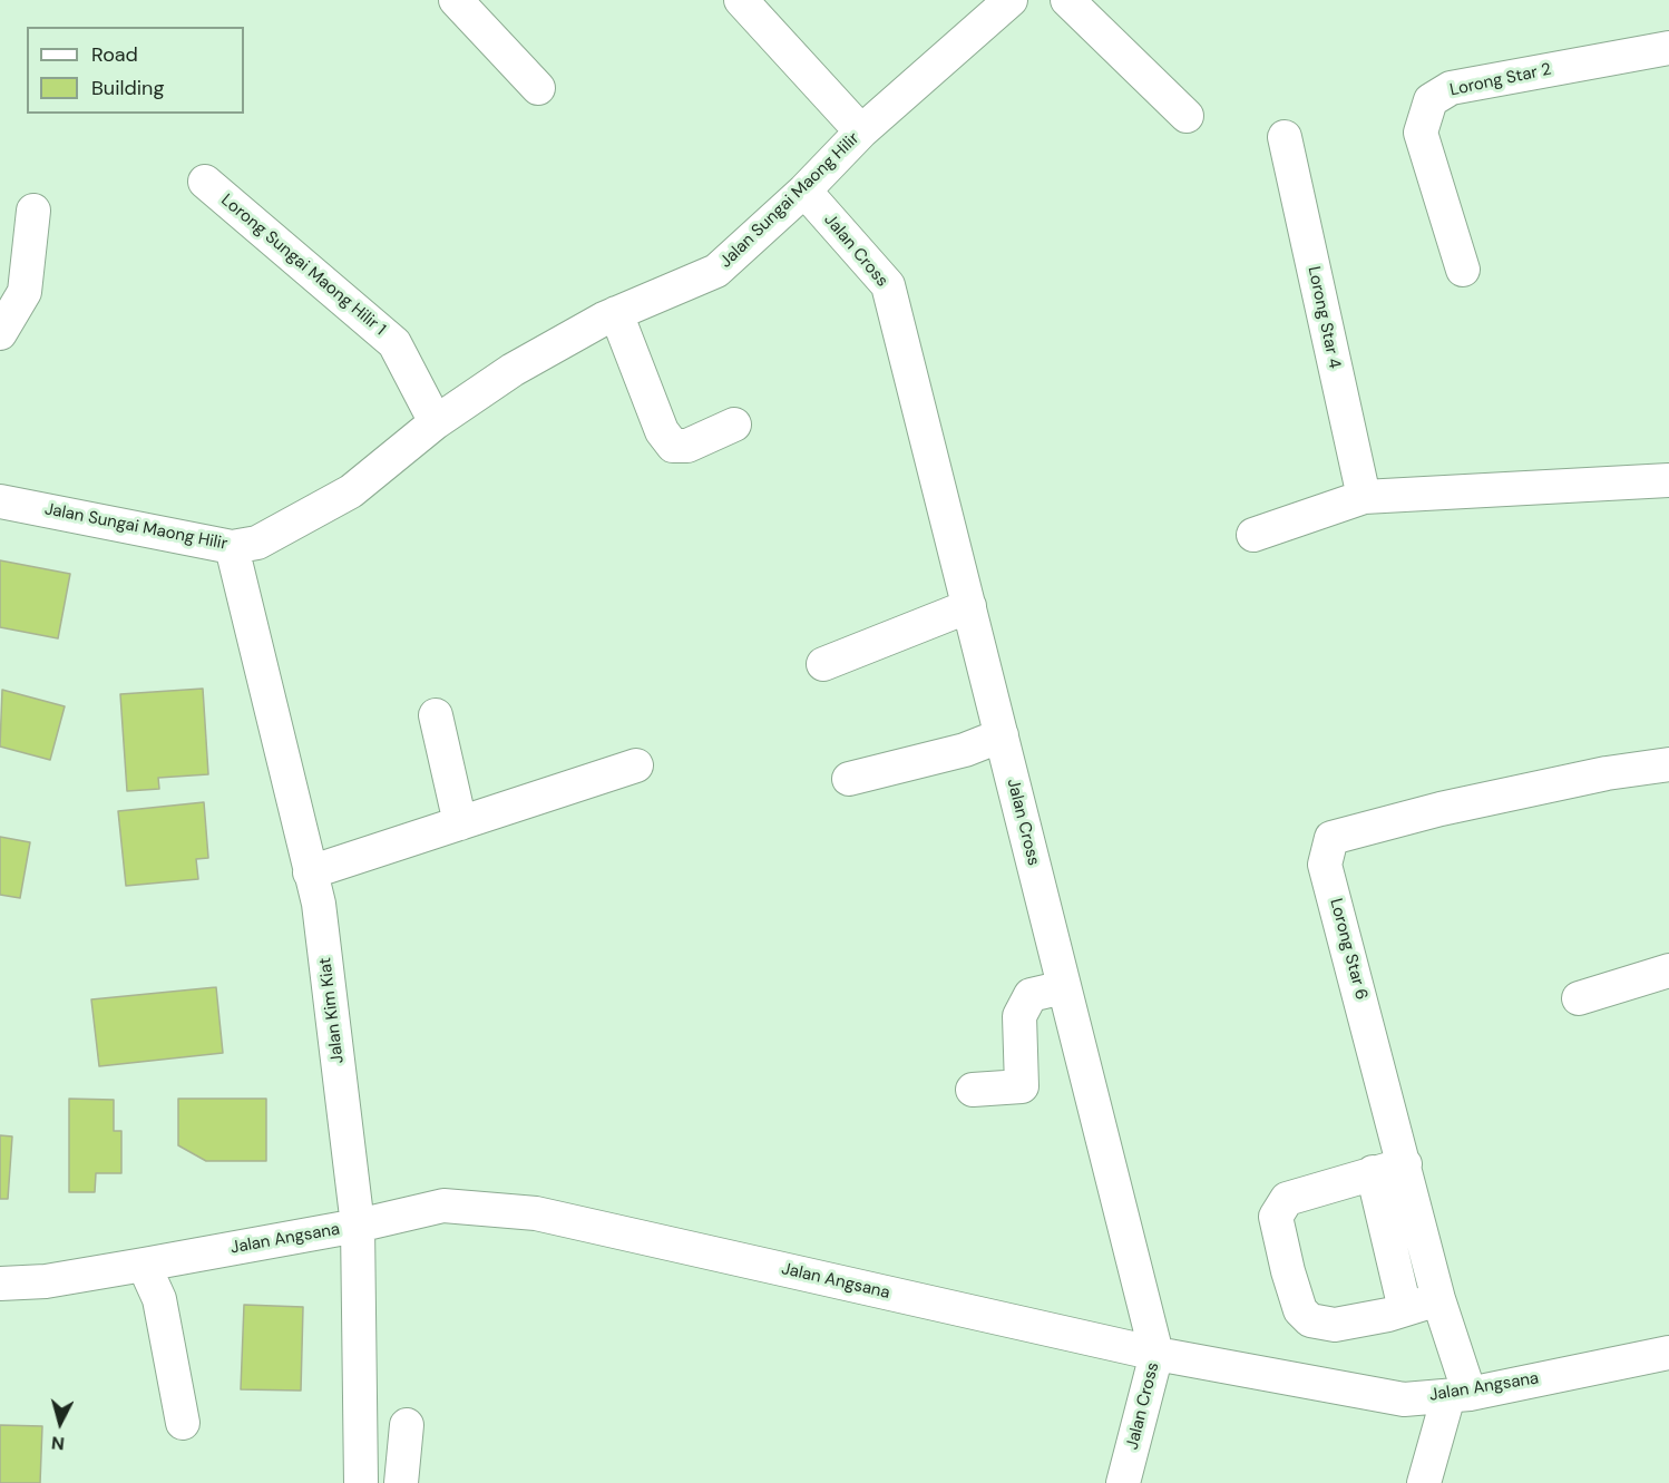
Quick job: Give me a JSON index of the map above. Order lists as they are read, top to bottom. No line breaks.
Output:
{"streets":{"street":["Lorong Star 2","Jalan Sungai Maong Hilir","Jalan Cross","Lorong Sungai Maong Hilir 1","Lorong Star 4","Lorong Star 6","Jalan Kim Kiat","Jalan Angsana"]},"crossings":[["Jalan Sungai Maong Hilir","Jalan Cross"],["Jalan Sungai Maong Hilir","Lorong Sungai Maong Hilir 1"],["Jalan Sungai Maong Hilir","Jalan Kim Kiat"],["Jalan Cross","Jalan Angsana"],["Lorong Star 6","Jalan Angsana"],["Jalan Kim Kiat","Jalan Angsana"]],"legend":["Road","Building"],"north":"bottom"}
